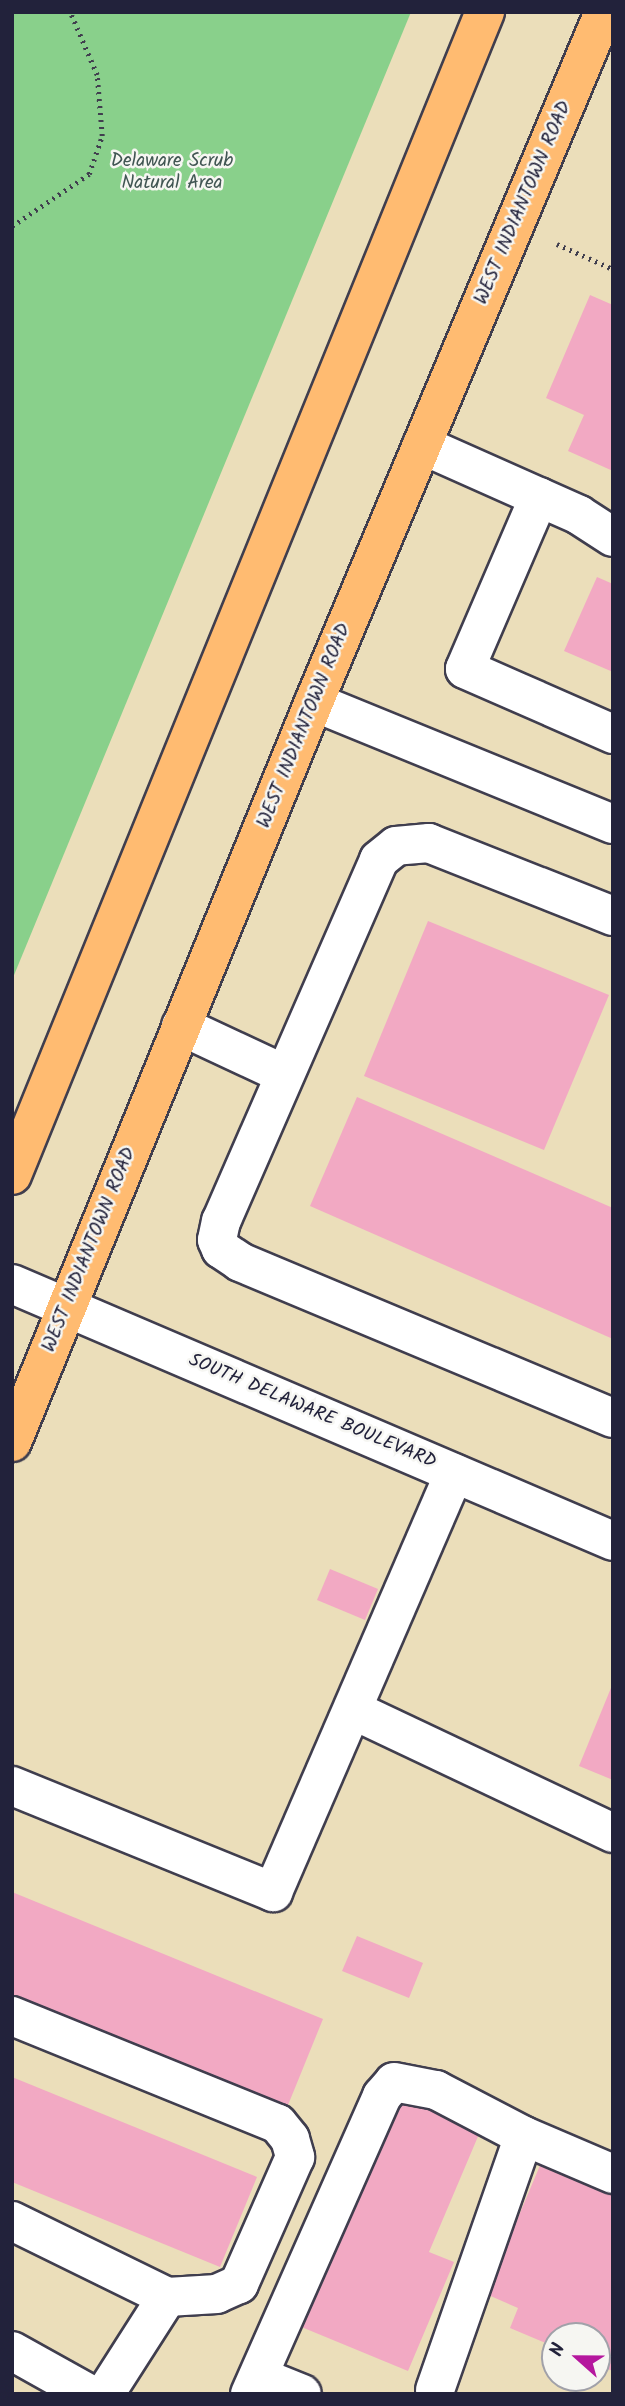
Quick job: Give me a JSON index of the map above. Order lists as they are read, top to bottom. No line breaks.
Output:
{"streets":{"main road":["WEST INDIANTOWN ROAD"],"street":["SOUTH DELAWARE BOULEVARD"]},"crossings":[["WEST INDIANTOWN ROAD","SOUTH DELAWARE BOULEVARD"]],"parks":["Delaware Scrub Natural Area"],"north":"left"}
